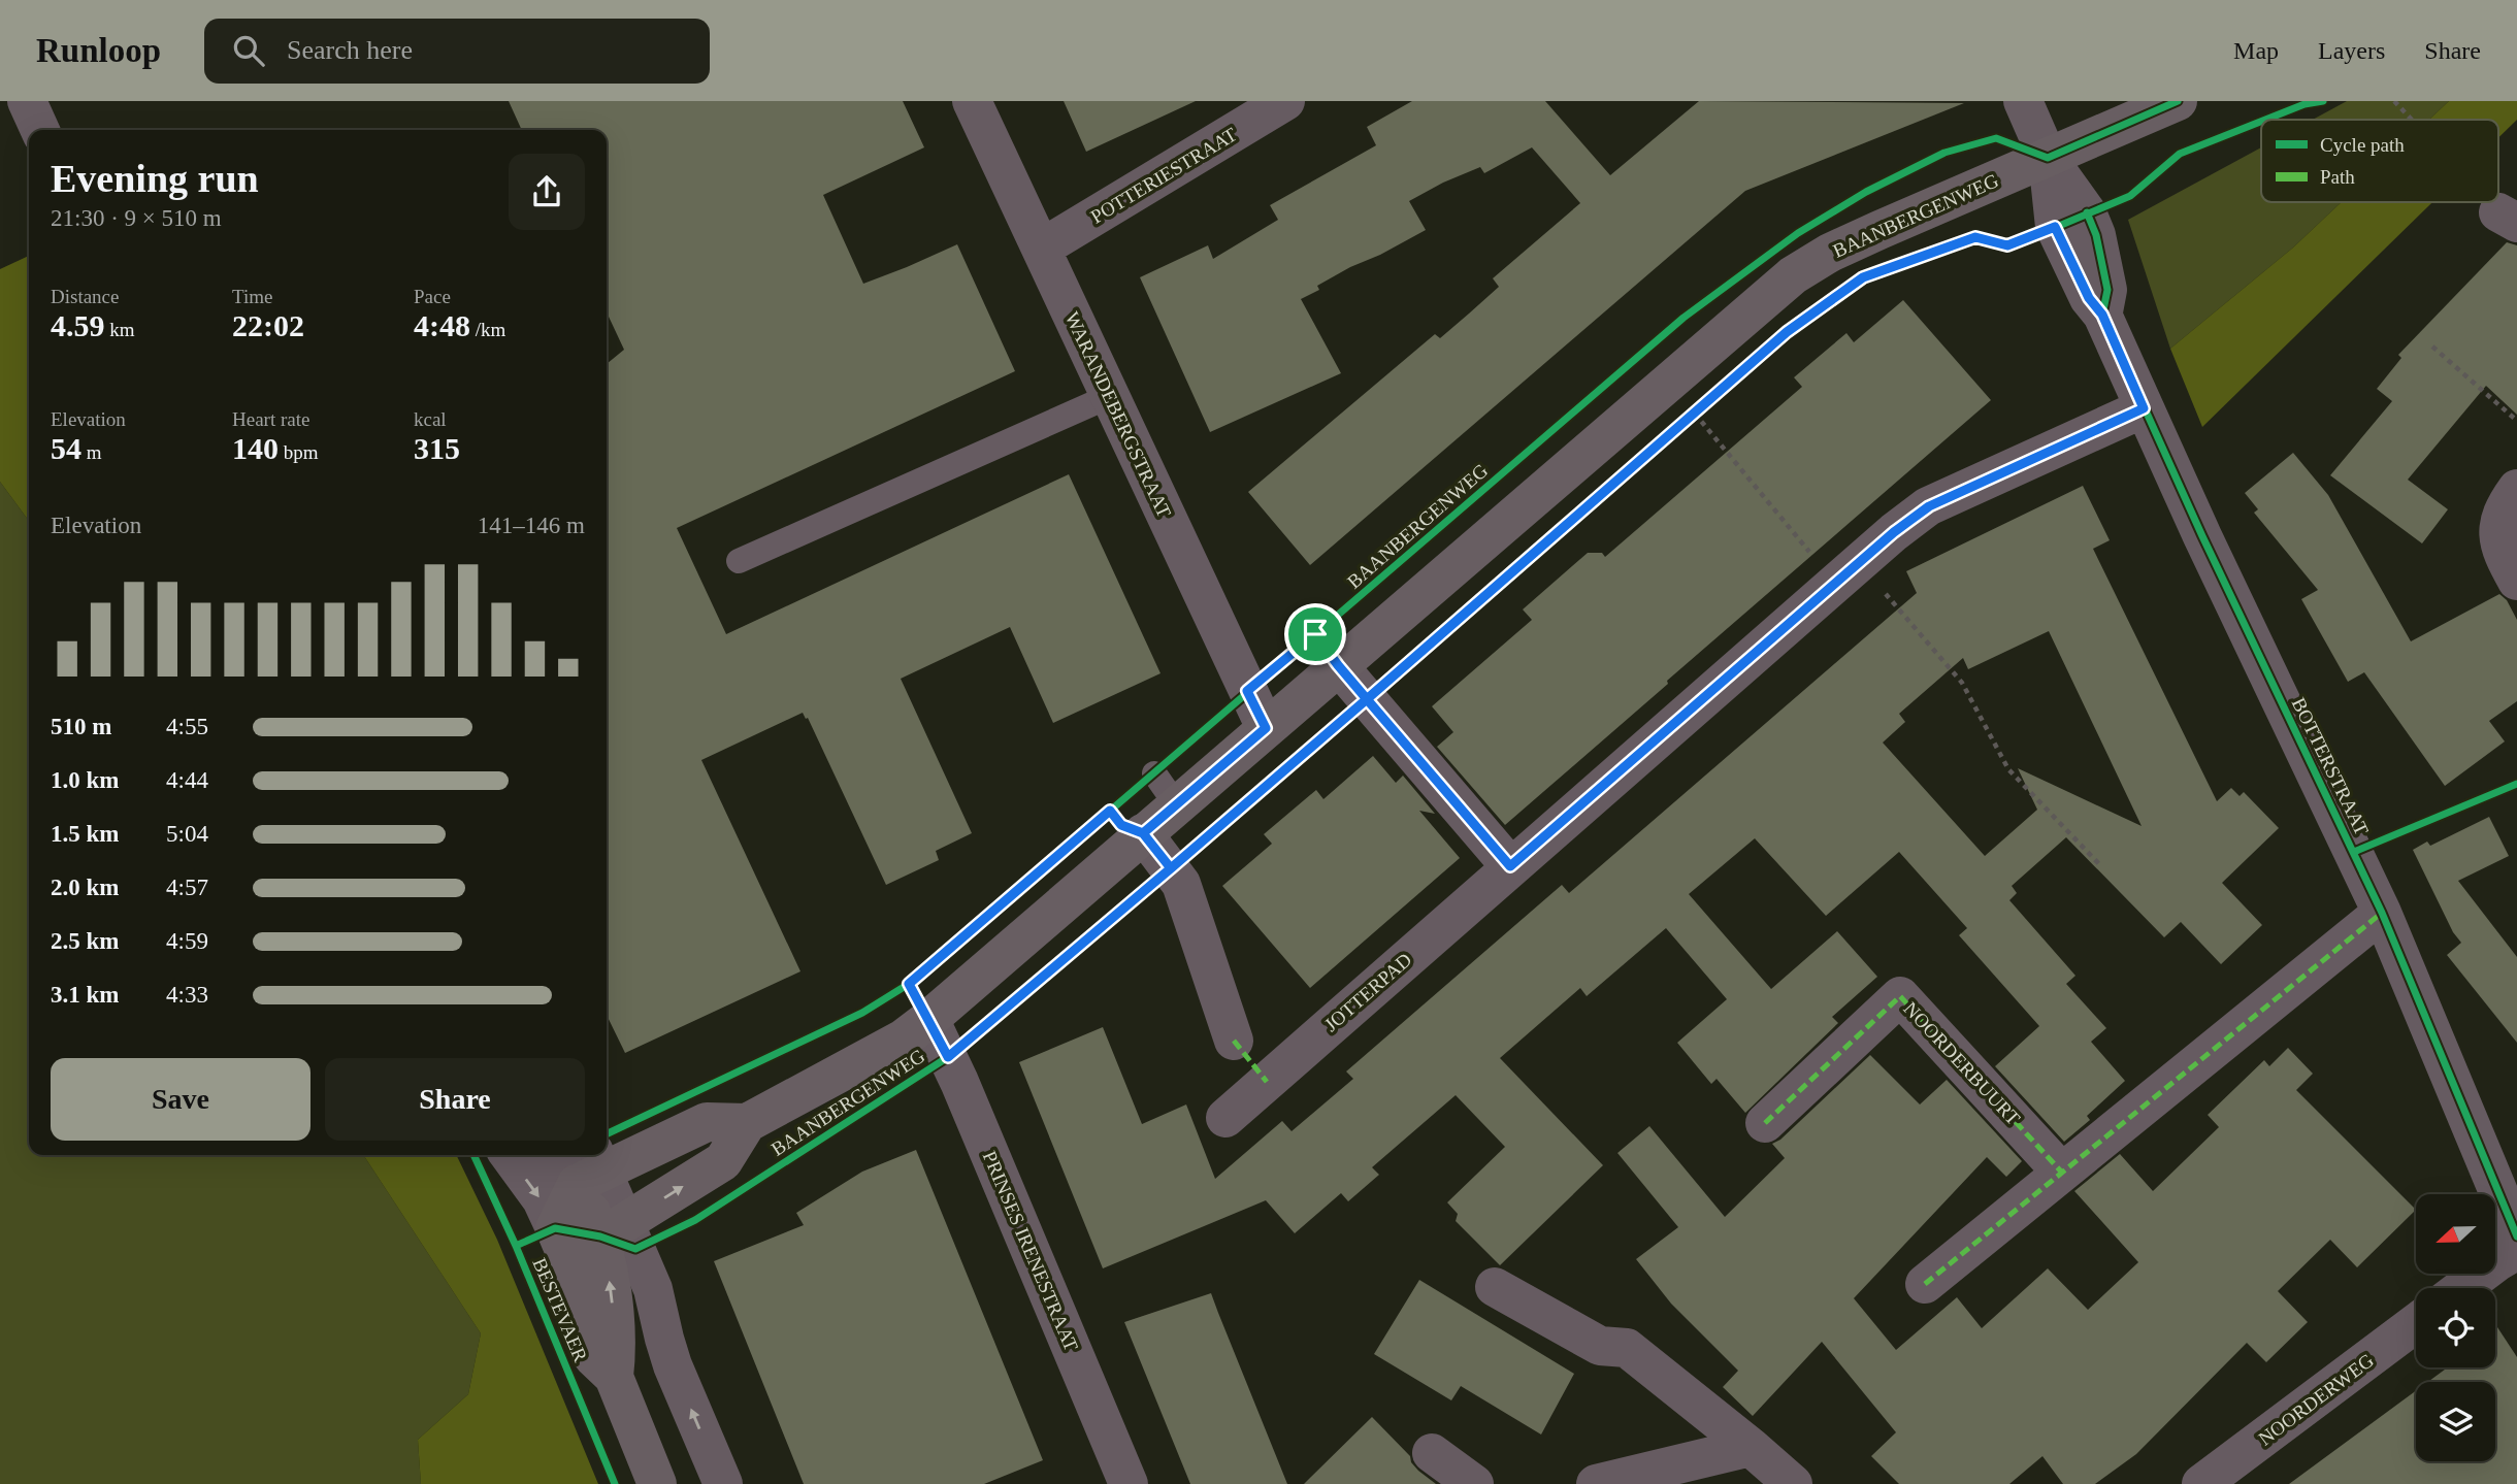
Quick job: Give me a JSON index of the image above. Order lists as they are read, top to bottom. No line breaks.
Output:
{"streets":{"main road":["BAANBERGENWEG","BESTEVAER"],"street":["POTTERIESTRAAT","WARANDEBERGSTRAAT","BOTTERSTRAAT","JOTTERPAD","NOORDERBUURT","PRINSES IRENESTRAAT","NOORDERWEG"]},"crossings":[["POTTERIESTRAAT","WARANDEBERGSTRAAT"],["BAANBERGENWEG","WARANDEBERGSTRAAT"],["BAANBERGENWEG","BOTTERSTRAAT"],["BAANBERGENWEG","PRINSES IRENESTRAAT"],["BAANBERGENWEG","BESTEVAER"],["BOTTERSTRAAT","JOTTERPAD"]],"legend":["Cycle path","Path"],"north":"left","page":{"header":"Runloop","search":"Search here","nav":["Map","Layers","Share"],"heading":["Evening run","21:30 · 9 × 510 m"],"stats":[["Distance","4.59 km"],["Time","22:02"],["Pace","4:48 /km"],["Elevation","54 m"],["Heart rate","140 bpm"],["kcal","315"]],"chart":["Elevation","141–146 m"],"list":[{"name":"510 m","note":"4:55"},{"name":"1.0 km","note":"4:44"},{"name":"1.5 km","note":"5:04"},{"name":"2.0 km","note":"4:57"},{"name":"2.5 km","note":"4:59"},{"name":"3.1 km","note":"4:33"}],"buttons":["Save","Share"]}}
